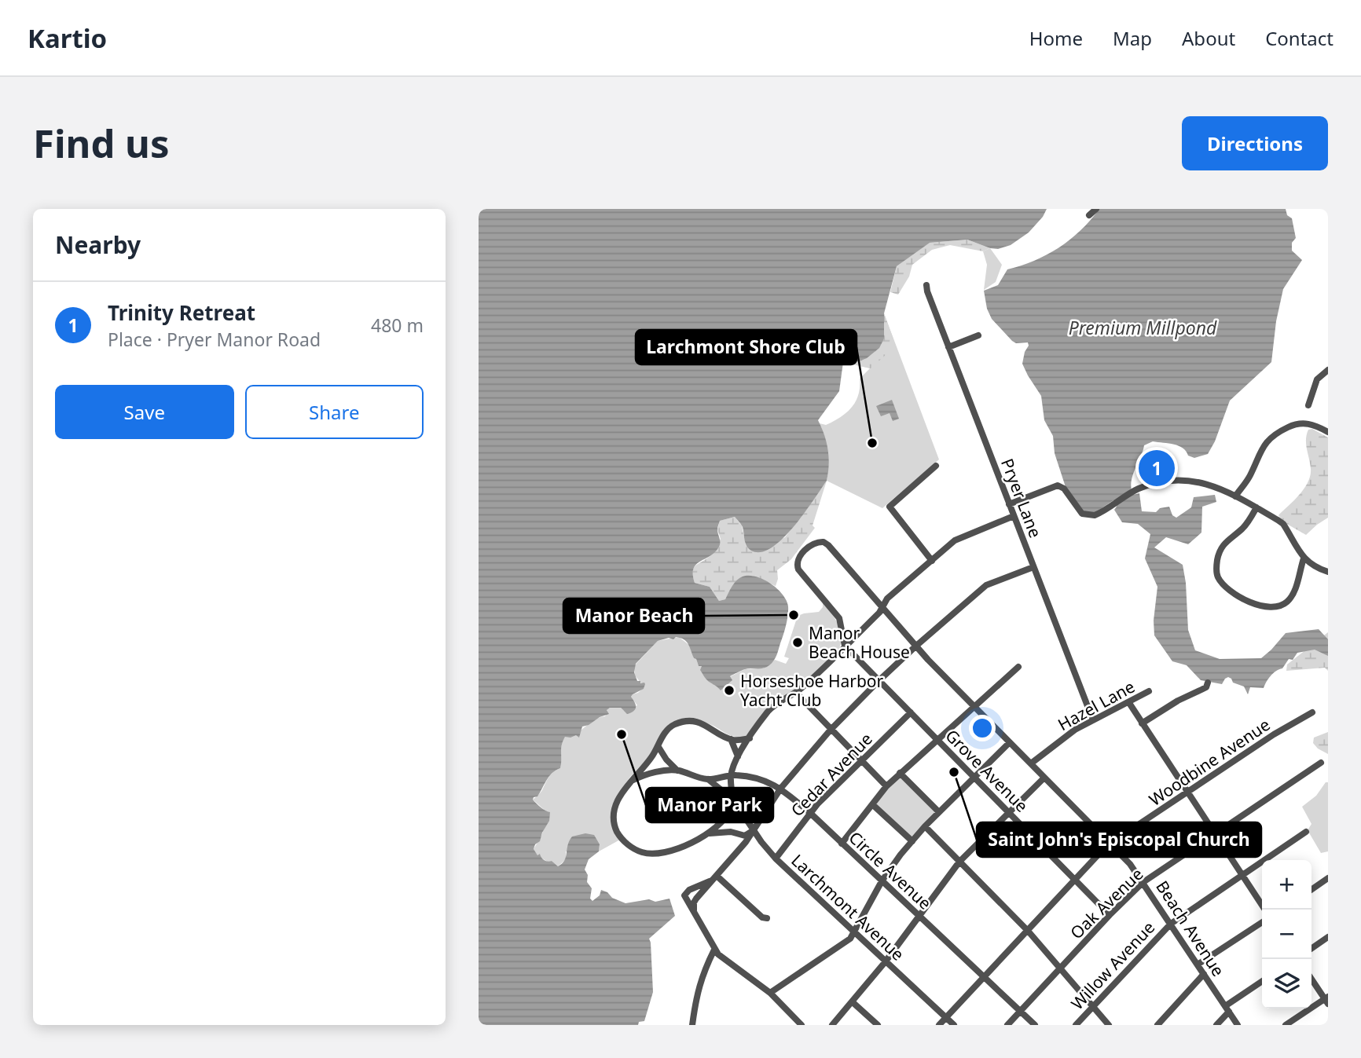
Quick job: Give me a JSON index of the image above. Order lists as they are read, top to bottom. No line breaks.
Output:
{"streets":{"street":["Pryer Lane","Hazel Lane","Woodbine Avenue","Grove Avenue","Cedar Avenue","Circle Avenue","Oak Avenue","Larchmont Avenue","Beach Avenue","Willow Avenue"]},"crossings":[["Pryer Lane","Hazel Lane"],["Hazel Lane","Beach Avenue"],["Woodbine Avenue","Grove Avenue"],["Woodbine Avenue","Circle Avenue"],["Woodbine Avenue","Larchmont Avenue"],["Woodbine Avenue","Beach Avenue"],["Grove Avenue","Cedar Avenue"],["Grove Avenue","Oak Avenue"],["Grove Avenue","Beach Avenue"],["Cedar Avenue","Circle Avenue"],["Cedar Avenue","Larchmont Avenue"],["Circle Avenue","Oak Avenue"],["Circle Avenue","Larchmont Avenue"],["Oak Avenue","Beach Avenue"],["Beach Avenue","Willow Avenue"]],"water":["Premium Millpond"],"places":["Larchmont Shore Club","Manor Beach","Manor Beach House","Horseshoe Harbor Yacht Club","Manor Park","Saint John's Episcopal Church"],"page":{"header":"Kartio","nav":["Home","Map","About","Contact"],"buttons":["Directions",["Save","Share"]],"title":"Find us","heading":"Nearby","list":[{"mark":"1","name":"Trinity Retreat","note":"Place · Pryer Manor Road","value":"480 m"}],"pins":"1","map_buttons":["+","−"]}}
